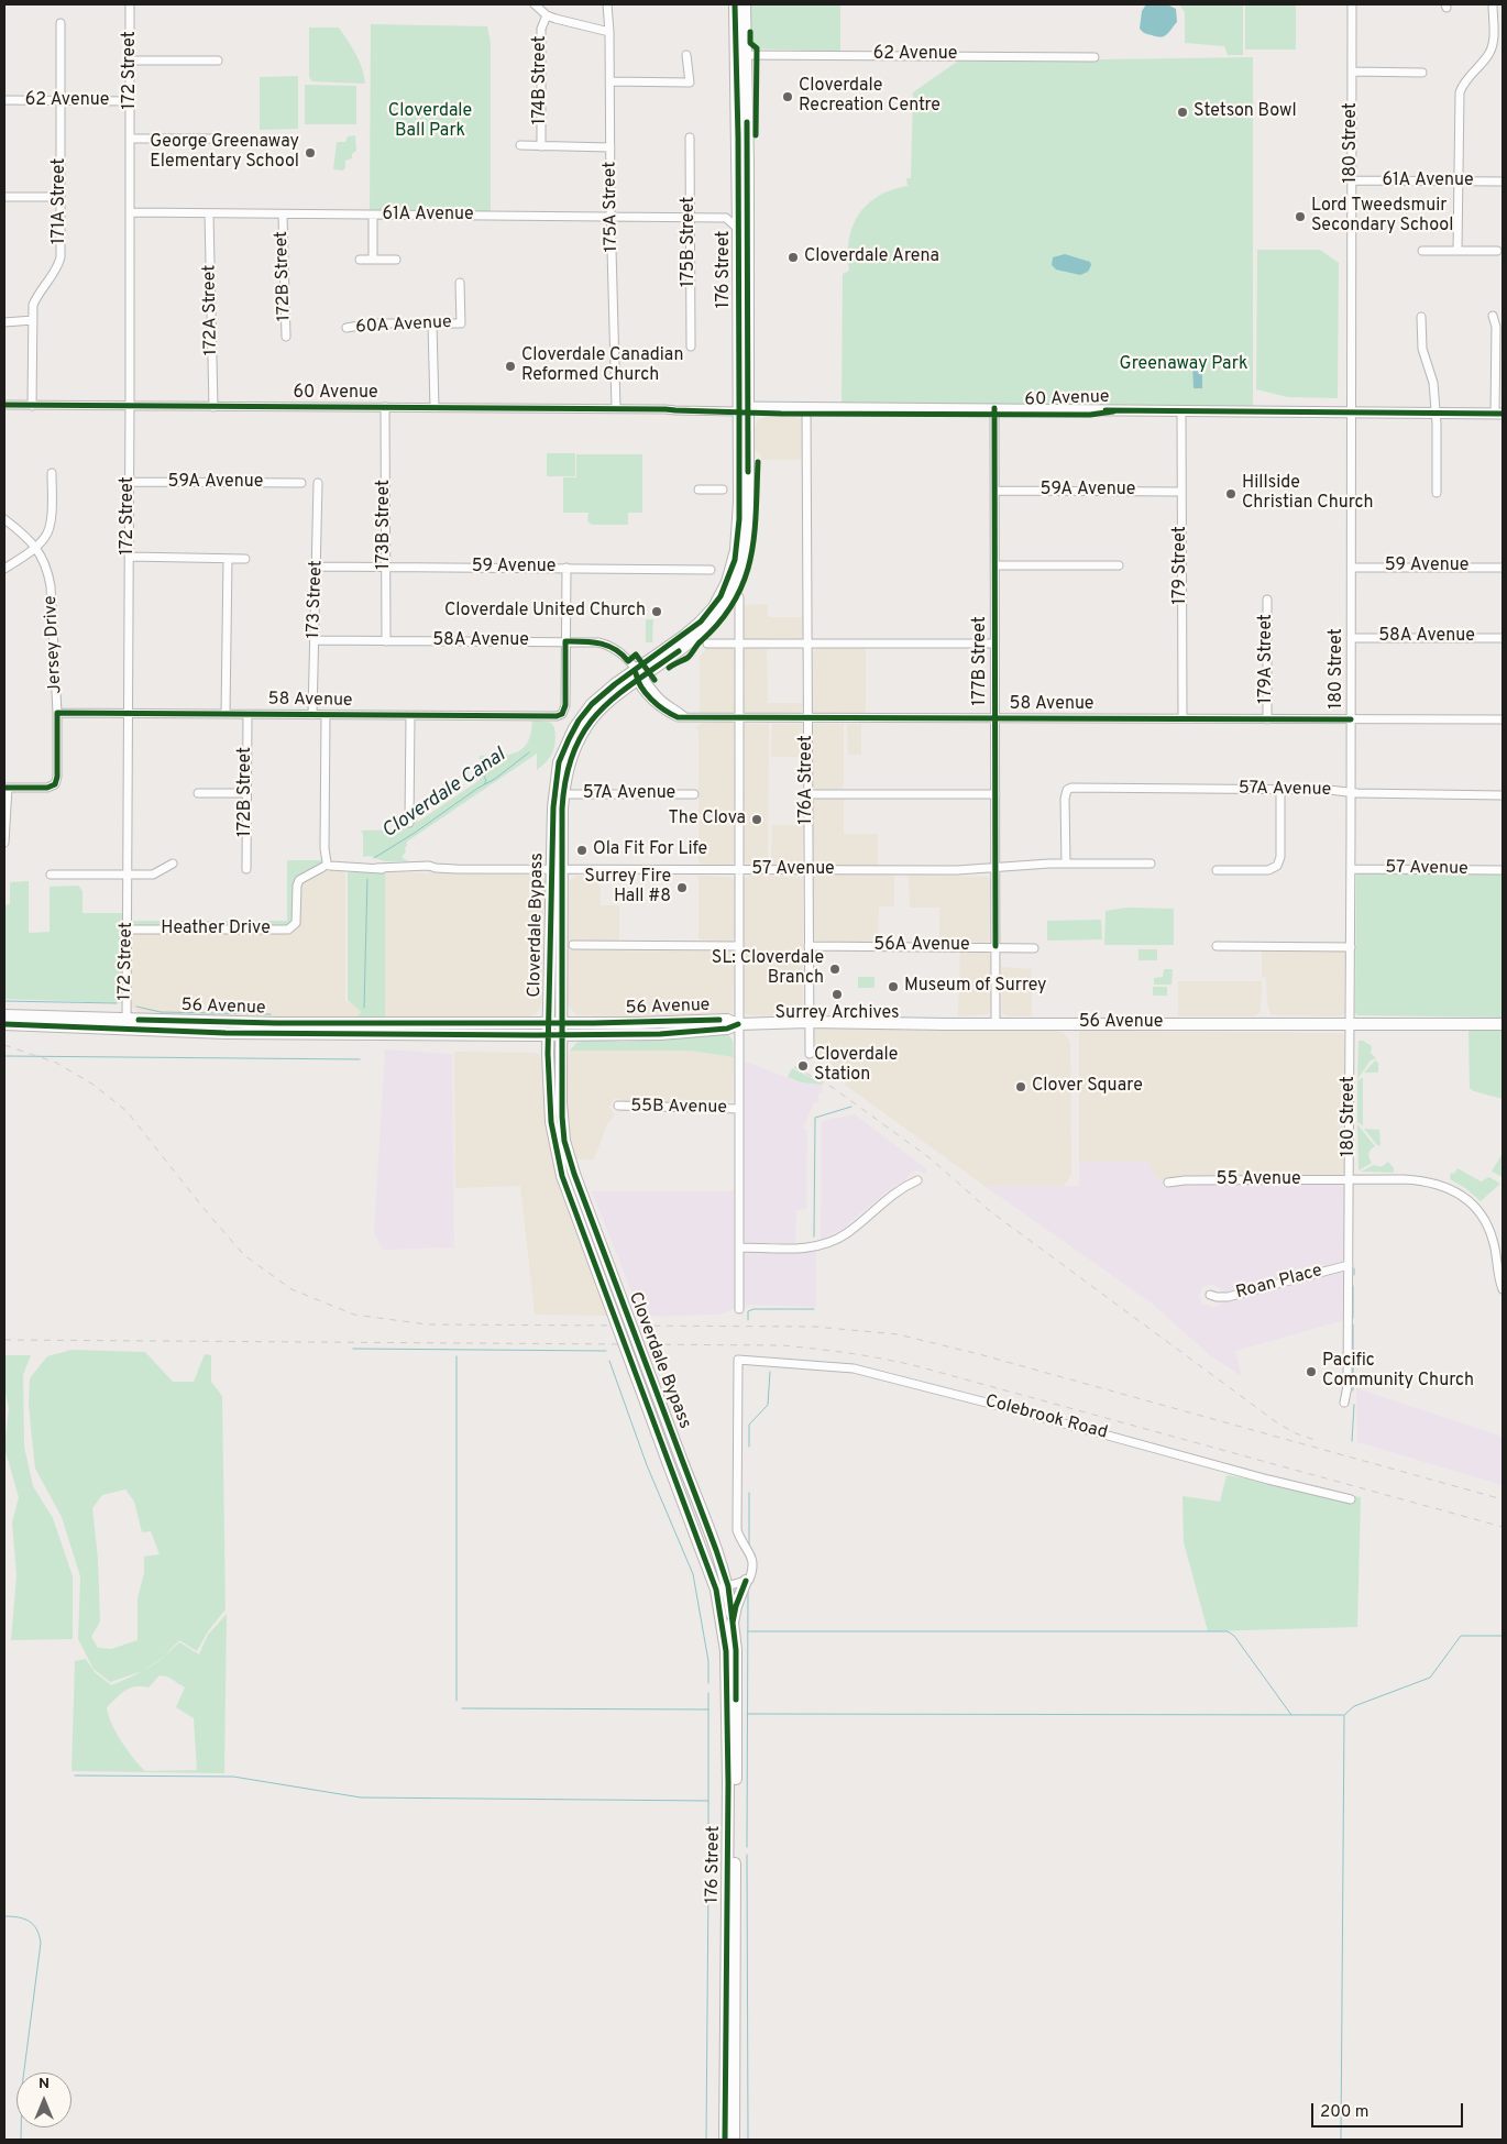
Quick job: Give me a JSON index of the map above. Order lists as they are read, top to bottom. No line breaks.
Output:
{"streets":{"highway":["176 Street","Cloverdale Bypass","56 Avenue"],"main road":["60 Avenue"],"street":["62 Avenue","172 Street","174B Street","180 Street","61A Avenue","171A Street","175A Street","175B Street","172B Street","172A Street","60A Avenue","59A Avenue","173B Street","179 Street","59 Avenue","173 Street","58A Avenue","Jersey Drive","179A Street","177B Street","58 Avenue","176A Street","57A Avenue","57 Avenue","Heather Drive","56A Avenue","55B Avenue","55 Avenue","Roan Place","Colebrook Road"]},"crossings":[["62 Avenue","172 Street"],["62 Avenue","171A Street"],["62 Avenue","176 Street"],["172 Street","61A Avenue"],["172 Street","60 Avenue"],["172 Street","59A Avenue"],["172 Street","58 Avenue"],["172 Street","Heather Drive"],["172 Street","56 Avenue"],["180 Street","61A Avenue"],["180 Street","60 Avenue"],["180 Street","59 Avenue"],["180 Street","58A Avenue"],["180 Street","58 Avenue"],["180 Street","57A Avenue"],["180 Street","57 Avenue"],["180 Street","56 Avenue"],["180 Street","55 Avenue"],["180 Street","Roan Place"],["61A Avenue","175A Street"],["61A Avenue","175B Street"],["61A Avenue","172B Street"],["61A Avenue","172A Street"],["171A Street","60 Avenue"],["175A Street","60 Avenue"],["176 Street","60 Avenue"],["176 Street","Cloverdale Bypass"],["172B Street","58 Avenue"],["172A Street","60 Avenue"],["60 Avenue","173B Street"],["60 Avenue","179 Street"],["60 Avenue","177B Street"],["60 Avenue","176A Street"],["60 Avenue","Cloverdale Bypass"],["59A Avenue","179 Street"],["59A Avenue","177B Street"],["173B Street","59 Avenue"],["173B Street","58A Avenue"],["179 Street","58 Avenue"],["59 Avenue","173 Street"],["173 Street","58A Avenue"],["173 Street","58 Avenue"],["58A Avenue","58 Avenue"],["58A Avenue","Cloverdale Bypass"],["Jersey Drive","58 Avenue"],["179A Street","58 Avenue"],["177B Street","58 Avenue"],["177B Street","57 Avenue"],["177B Street","56A Avenue"],["177B Street","56 Avenue"],["58 Avenue","176A Street"],["58 Avenue","Cloverdale Bypass"],["176A Street","57 Avenue"],["176A Street","56A Avenue"],["176A Street","56 Avenue"],["57A Avenue","57 Avenue"],["57A Avenue","Cloverdale Bypass"],["57 Avenue","Cloverdale Bypass"],["57 Avenue","Heather Drive"],["Cloverdale Bypass","56 Avenue"]],"water":["Cloverdale Canal"],"parks":["Cloverdale Ball Park","Greenaway Park"],"places":["Cloverdale Recreation Centre","Stetson Bowl","George Greenaway Elementary School","Lord Tweedsmuir Secondary School","Cloverdale Arena","Cloverdale Canadian Reformed Church","Hillside Christian Church","Cloverdale United Church","The Clova","Ola Fit For Life","Surrey Fire Hall #8","SL: Cloverdale Branch","Museum of Surrey","Surrey Archives","Cloverdale Station","Clover Square","Pacific Community Church"],"scale_bar":"200 m","north":"top"}
